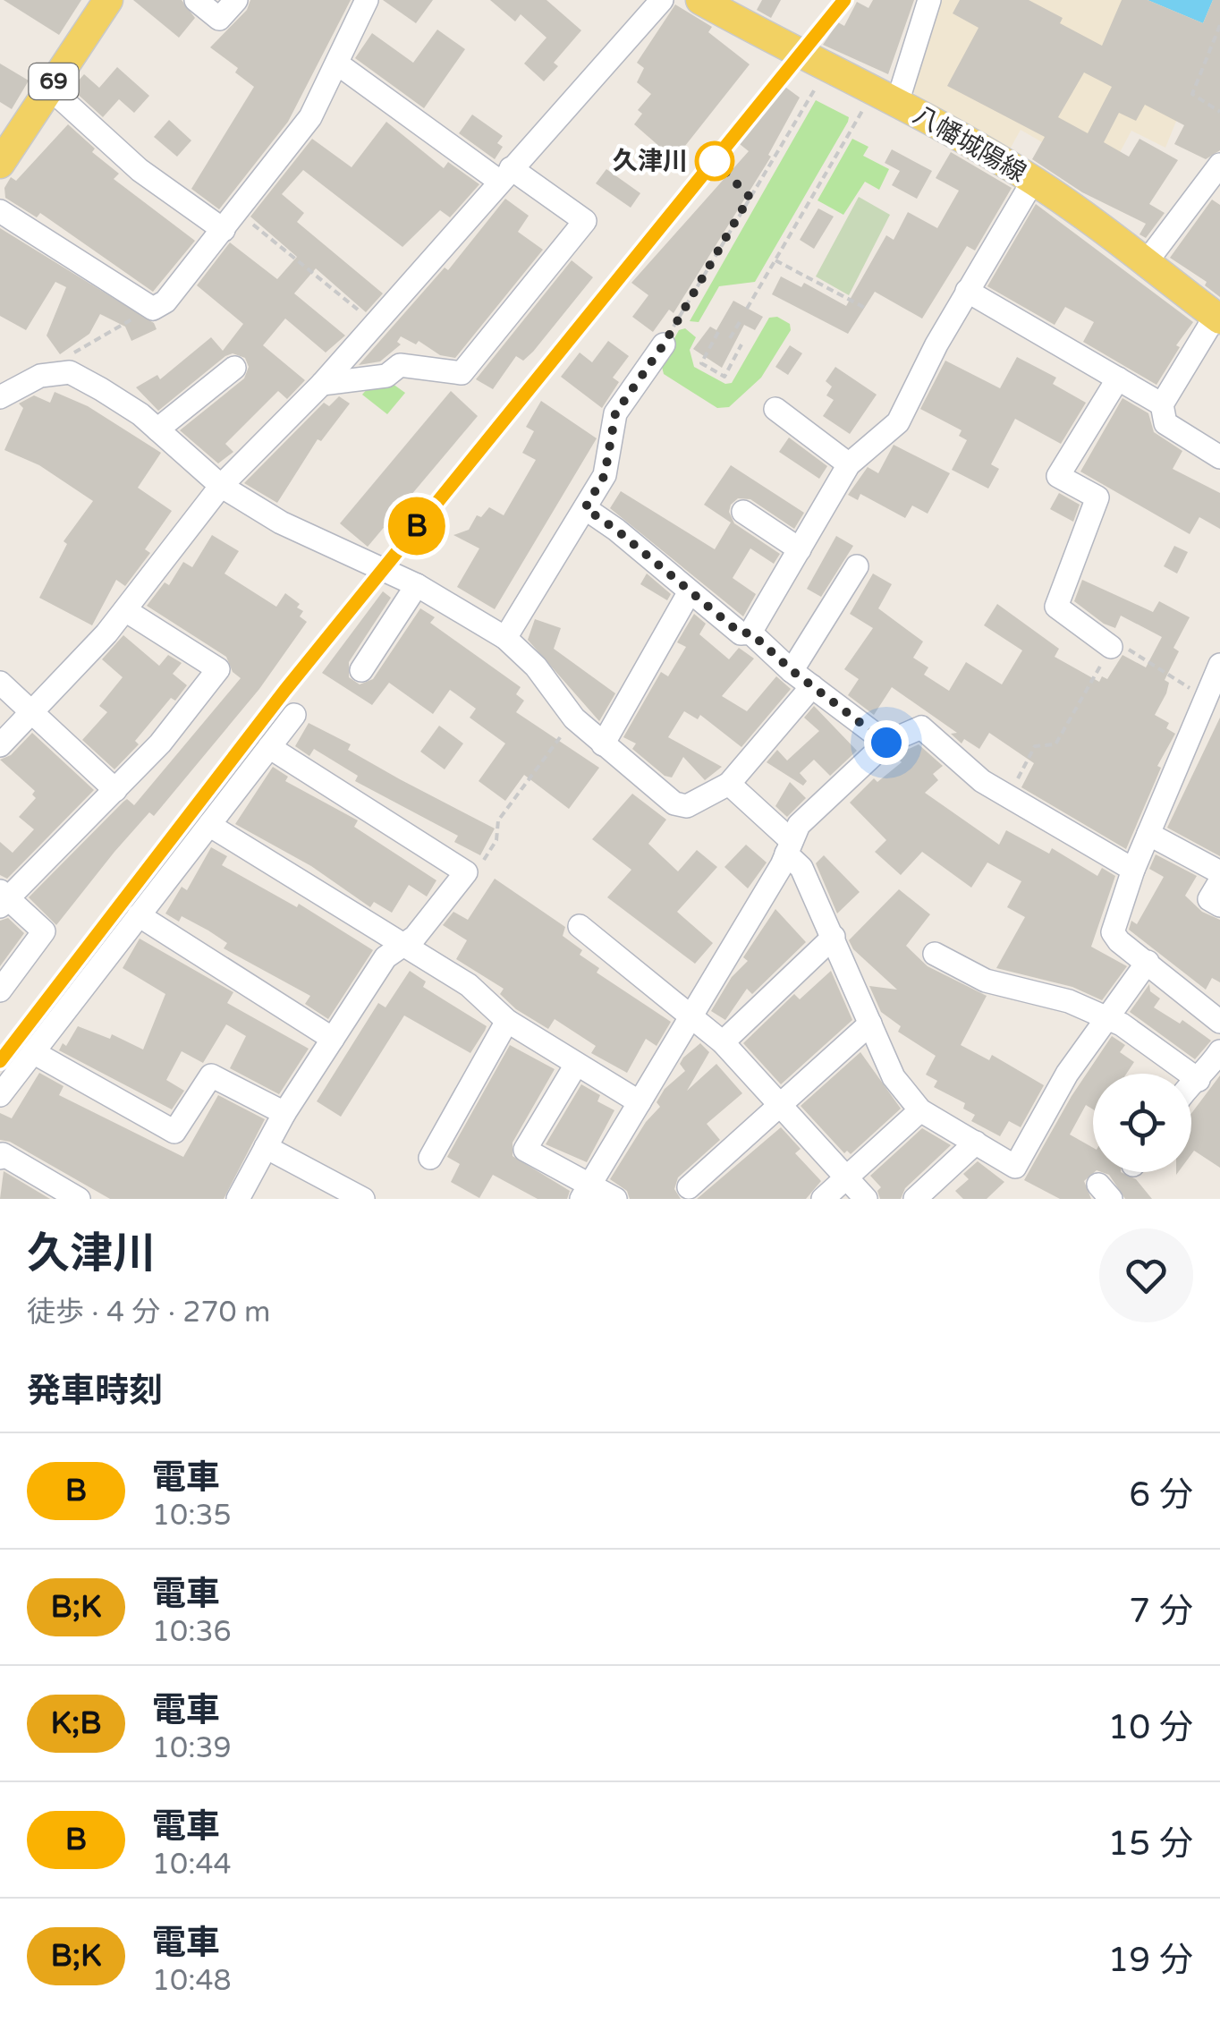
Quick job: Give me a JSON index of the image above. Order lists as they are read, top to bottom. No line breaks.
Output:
{"streets":{"main road":["69","八幡城陽線"]},"places":["久津川"],"page":{"on_map":"B","heading":[["久津川","徒歩 · 4 分 · 270 m"],"発車時刻"],"list":[{"mark":"B","name":"電車","note":"10:35","value":"6 分"},{"mark":"B;K","name":"電車","note":"10:36","value":"7 分"},{"mark":"K;B","name":"電車","note":"10:39","value":"10 分"},{"mark":"B","name":"電車","note":"10:44","value":"15 分"},{"mark":"B;K","name":"電車","note":"10:48","value":"19 分"}]}}
